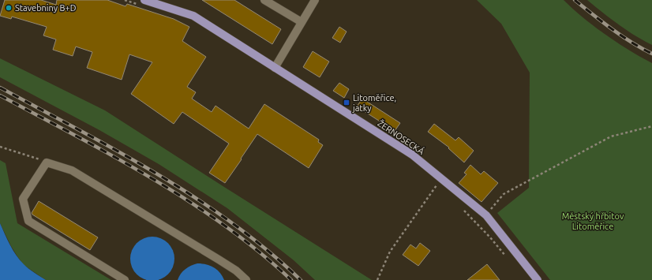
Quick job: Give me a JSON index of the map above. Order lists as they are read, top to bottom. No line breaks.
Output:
{"streets":{"main road":["ŽERNOSECKÁ"]},"parks":["Městský hřbitov Litoměřice"],"places":{"other":["Stavebniny B+D"],"transit":["Litoměřice, jatky"]}}
